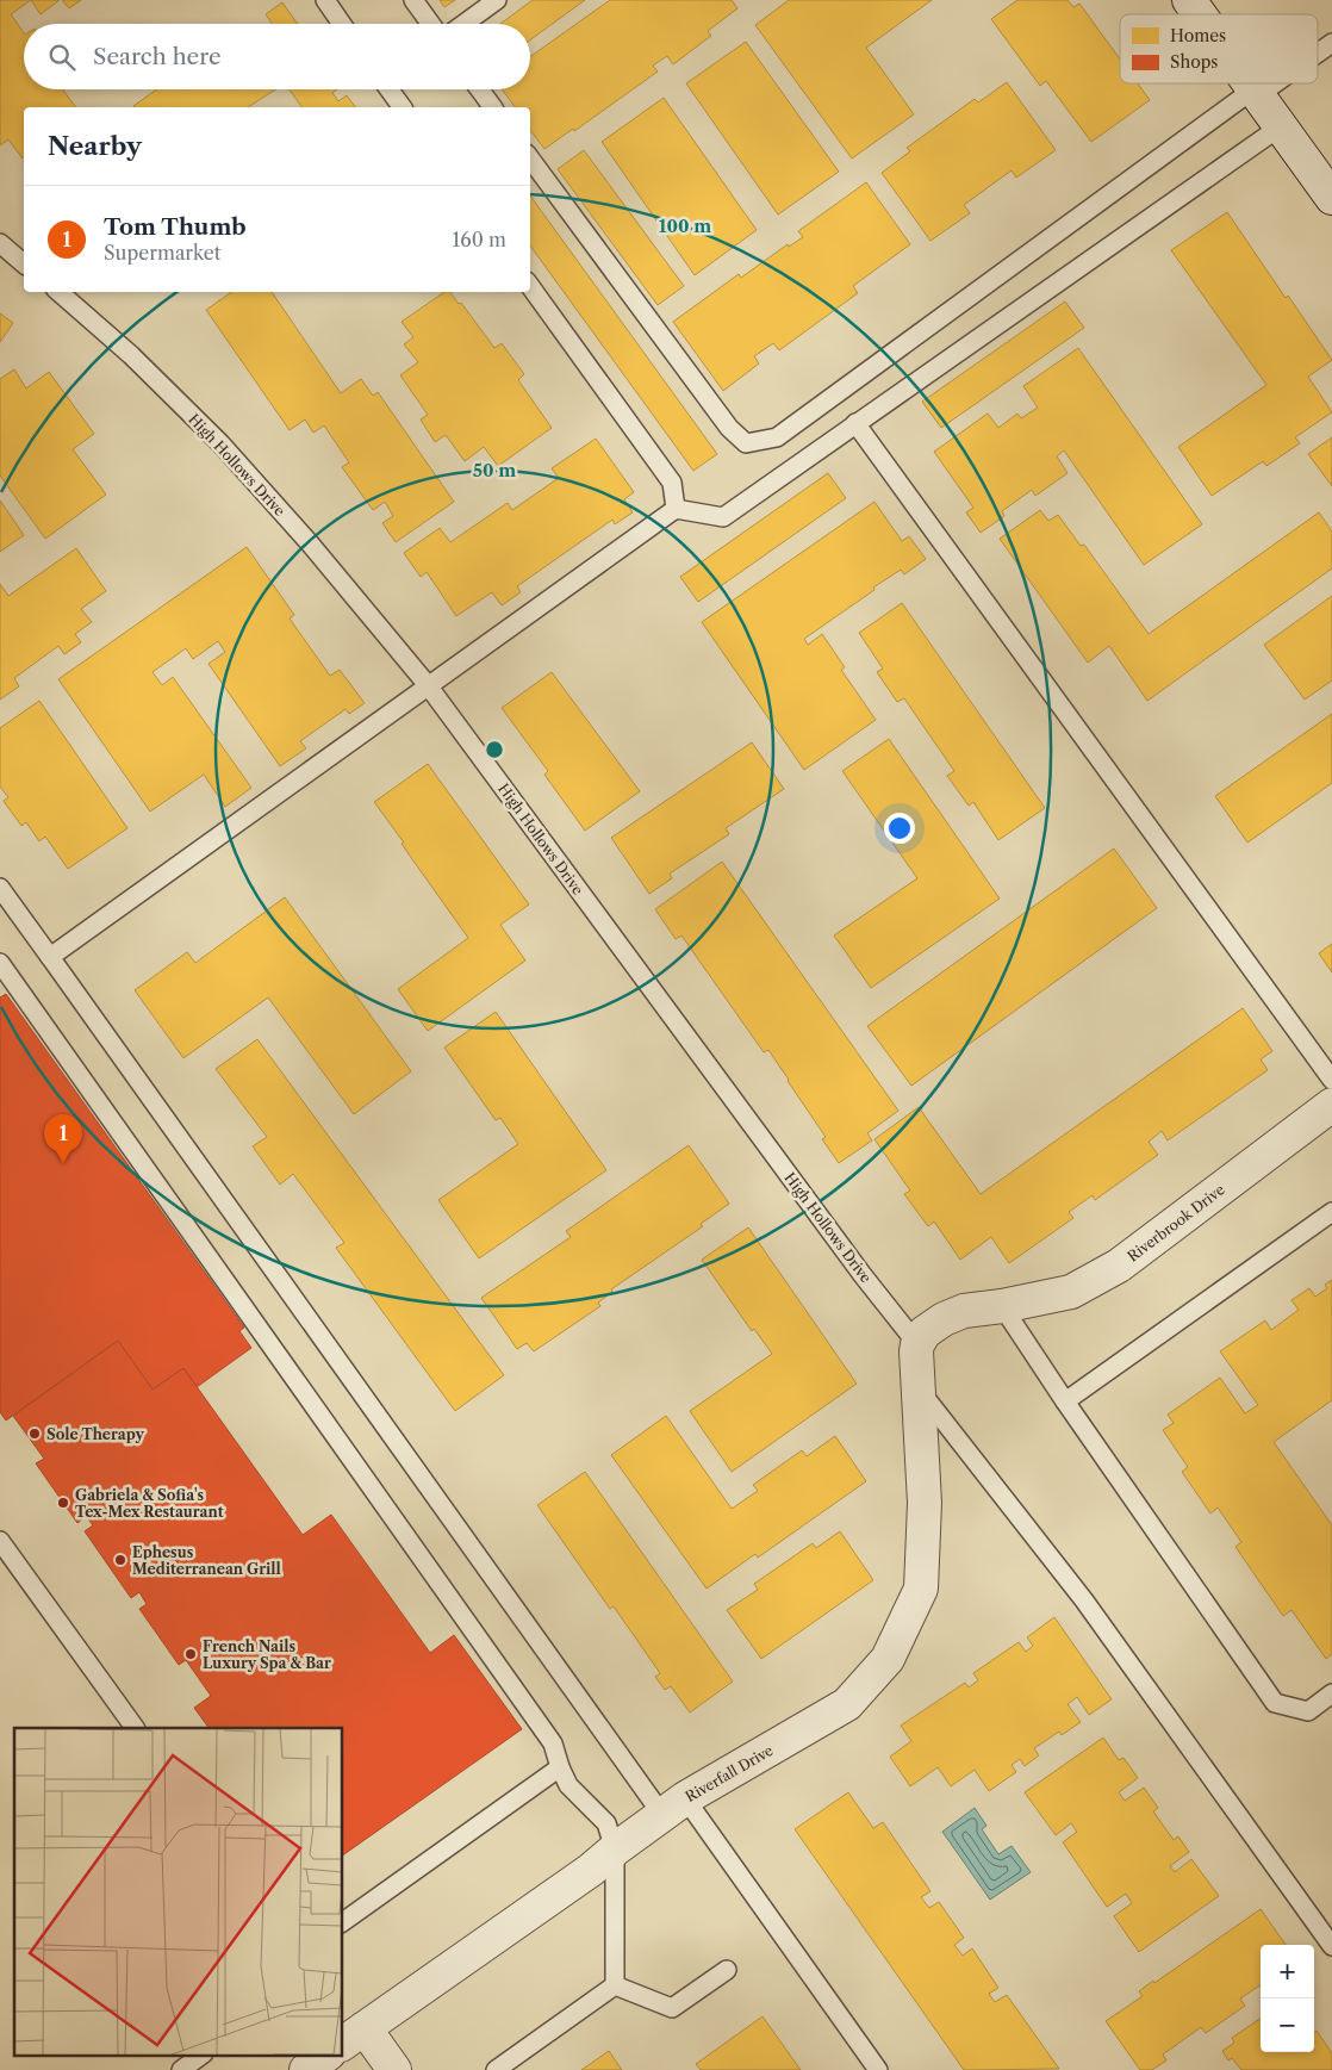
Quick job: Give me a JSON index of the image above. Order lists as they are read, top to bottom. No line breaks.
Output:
{"streets":{"street":["Riverbrook Drive","Riverfall Drive"],"lane":["High Hollows Drive"]},"places":["Sole Therapy","Gabriela & Sofia's Tex-Mex Restaurant","Ephesus Mediterranean Grill","French Nails Luxury Spa & Bar"],"legend":["Homes","Shops"],"page":{"search":"Search here","heading":"Nearby","list":[{"mark":"1","name":"Tom Thumb","note":"Supermarket","value":"160 m"}],"pins":"1","map_buttons":["+","−"]},"rings":["100 m","50 m"]}
